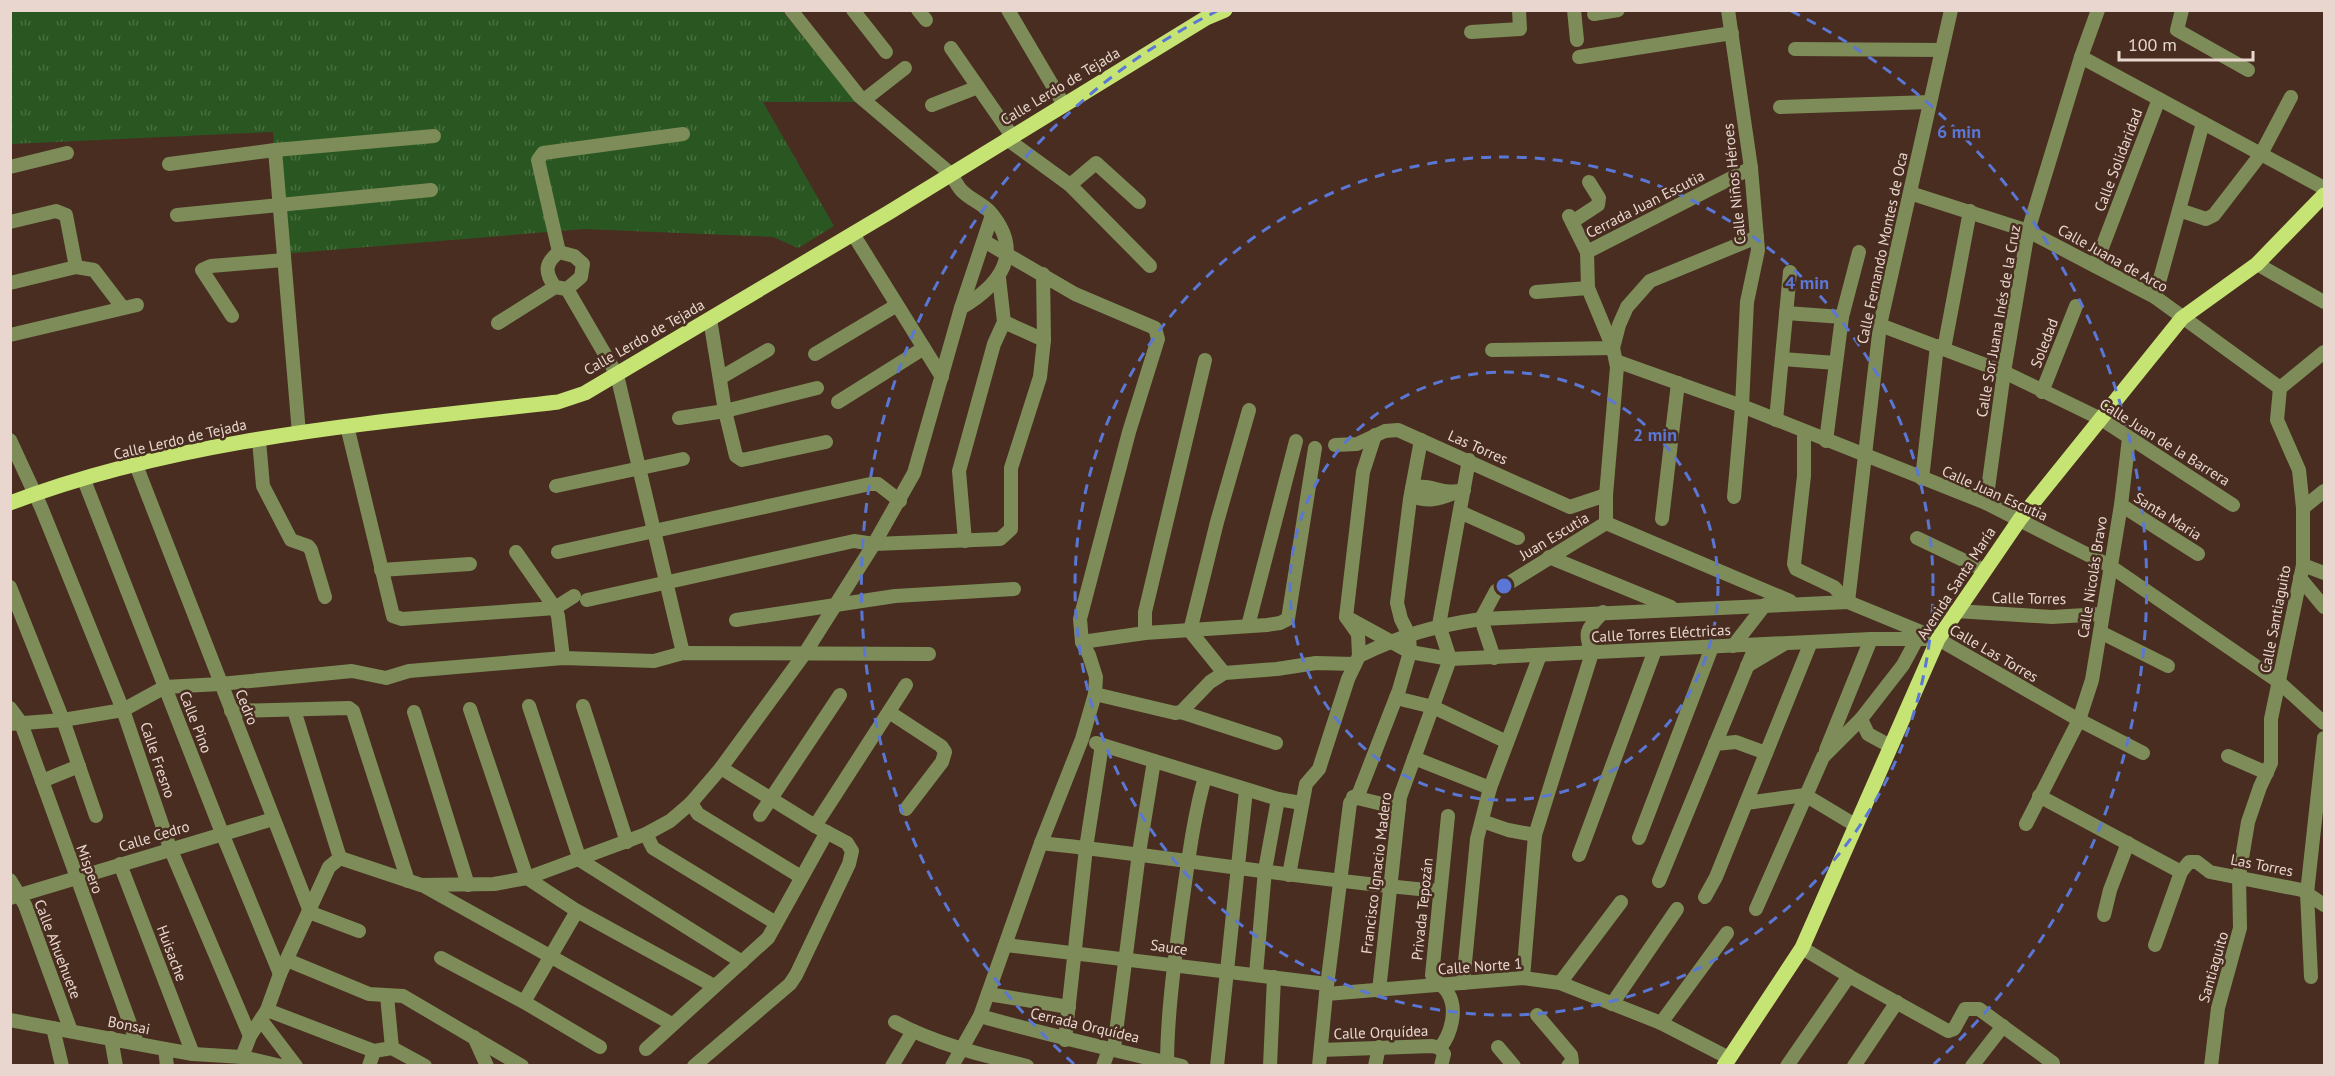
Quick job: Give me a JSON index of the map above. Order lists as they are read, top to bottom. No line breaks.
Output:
{"streets":{"main road":["Calle Lerdo de Tejada","Avenida Santa María"],"street":["Calle Solidaridad","Calle Niños Héroes","Cerrada Juan Escutia","Calle Fernando Montes de Oca","Calle Juana de Arco","Calle Sor Juana Inés de la Cruz","Soledad","Calle Juan de la Barrera","Las Torres","Calle Juan Escutia","Santa Maria","Juan Escutia","Calle Nicolás Bravo","Calle Torres","Calle Santiaguito","Calle Torres Eléctricas","Calle Las Torres","Cedro","Calle Pino","Calle Fresno","Calle Cedro","Mispero","Francisco Ignacio Madero","Privada Tepozán","Sauce","Calle Ahuehuete","Huisache","Calle Norte 1","Santiaguito","Bonsai","Cerrada Orquídea","Calle Orquídea"]},"crossings":[["Calle Lerdo de Tejada","Cedro"],["Calle Lerdo de Tejada","Calle Pino"],["Calle Lerdo de Tejada","Calle Fresno"],["Calle Solidaridad","Calle Juana de Arco"],["Calle Niños Héroes","Cerrada Juan Escutia"],["Calle Niños Héroes","Calle Juan Escutia"],["Calle Fernando Montes de Oca","Calle Juana de Arco"],["Calle Fernando Montes de Oca","Calle Juan de la Barrera"],["Calle Fernando Montes de Oca","Calle Juan Escutia"],["Calle Fernando Montes de Oca","Calle Torres Eléctricas"],["Calle Fernando Montes de Oca","Calle Las Torres"],["Calle Juana de Arco","Calle Sor Juana Inés de la Cruz"],["Calle Juana de Arco","Avenida Santa María"],["Calle Juana de Arco","Calle Santiaguito"],["Calle Sor Juana Inés de la Cruz","Calle Juan de la Barrera"],["Calle Sor Juana Inés de la Cruz","Calle Juan Escutia"],["Soledad","Calle Juan de la Barrera"],["Calle Juan de la Barrera","Calle Nicolás Bravo"],["Calle Juan de la Barrera","Avenida Santa María"],["Las Torres","Juan Escutia"],["Las Torres","Calle Santiaguito"],["Las Torres","Santiaguito"],["Calle Juan Escutia","Calle Nicolás Bravo"],["Calle Juan Escutia","Avenida Santa María"],["Calle Juan Escutia","Calle Santiaguito"],["Calle Juan Escutia","Calle Las Torres"],["Santa Maria","Calle Nicolás Bravo"],["Juan Escutia","Calle Torres Eléctricas"],["Calle Nicolás Bravo","Calle Torres"],["Calle Nicolás Bravo","Calle Las Torres"],["Avenida Santa María","Calle Torres"],["Avenida Santa María","Calle Torres Eléctricas"],["Avenida Santa María","Calle Las Torres"],["Avenida Santa María","Calle Norte 1"],["Calle Santiaguito","Santiaguito"],["Calle Torres Eléctricas","Calle Las Torres"],["Calle Torres Eléctricas","Francisco Ignacio Madero"],["Cedro","Calle Cedro"],["Calle Pino","Calle Cedro"],["Calle Fresno","Calle Cedro"],["Calle Cedro","Mispero"],["Calle Cedro","Calle Ahuehuete"],["Calle Cedro","Huisache"],["Mispero","Bonsai"],["Francisco Ignacio Madero","Calle Norte 1"],["Privada Tepozán","Calle Norte 1"],["Privada Tepozán","Calle Orquídea"],["Sauce","Calle Norte 1"],["Calle Ahuehuete","Bonsai"],["Huisache","Bonsai"]],"scale_bar":"100 m","rings":["6 min","4 min","2 min"]}
